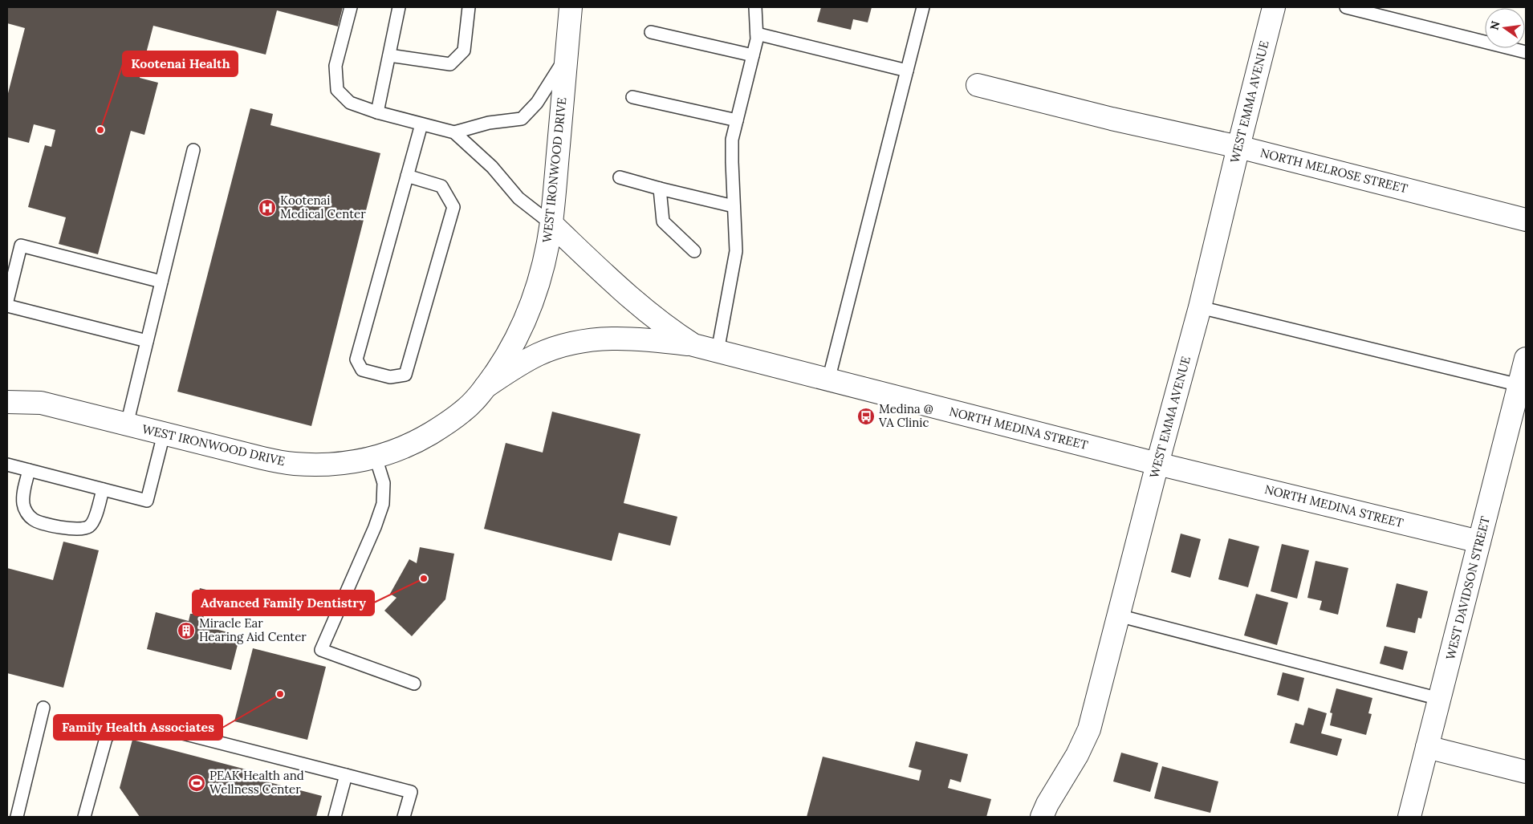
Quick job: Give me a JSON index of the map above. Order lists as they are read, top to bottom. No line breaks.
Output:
{"streets":{"street":["WEST EMMA AVENUE","WEST IRONWOOD DRIVE","NORTH MELROSE STREET","NORTH MEDINA STREET","WEST DAVIDSON STREET"]},"crossings":[["WEST EMMA AVENUE","NORTH MELROSE STREET"],["WEST EMMA AVENUE","NORTH MEDINA STREET"],["WEST IRONWOOD DRIVE","NORTH MEDINA STREET"],["NORTH MEDINA STREET","WEST DAVIDSON STREET"]],"places":{"other":["Kootenai Health","Advanced Family Dentistry","Family Health Associates"],"hospital":["Kootenai Medical Center"],"bus stop":["Medina @ VA Clinic"],"building":["Miracle Ear Hearing Aid Center"],"sports":["PEAK Health and Wellness Center"]},"north":"left"}
